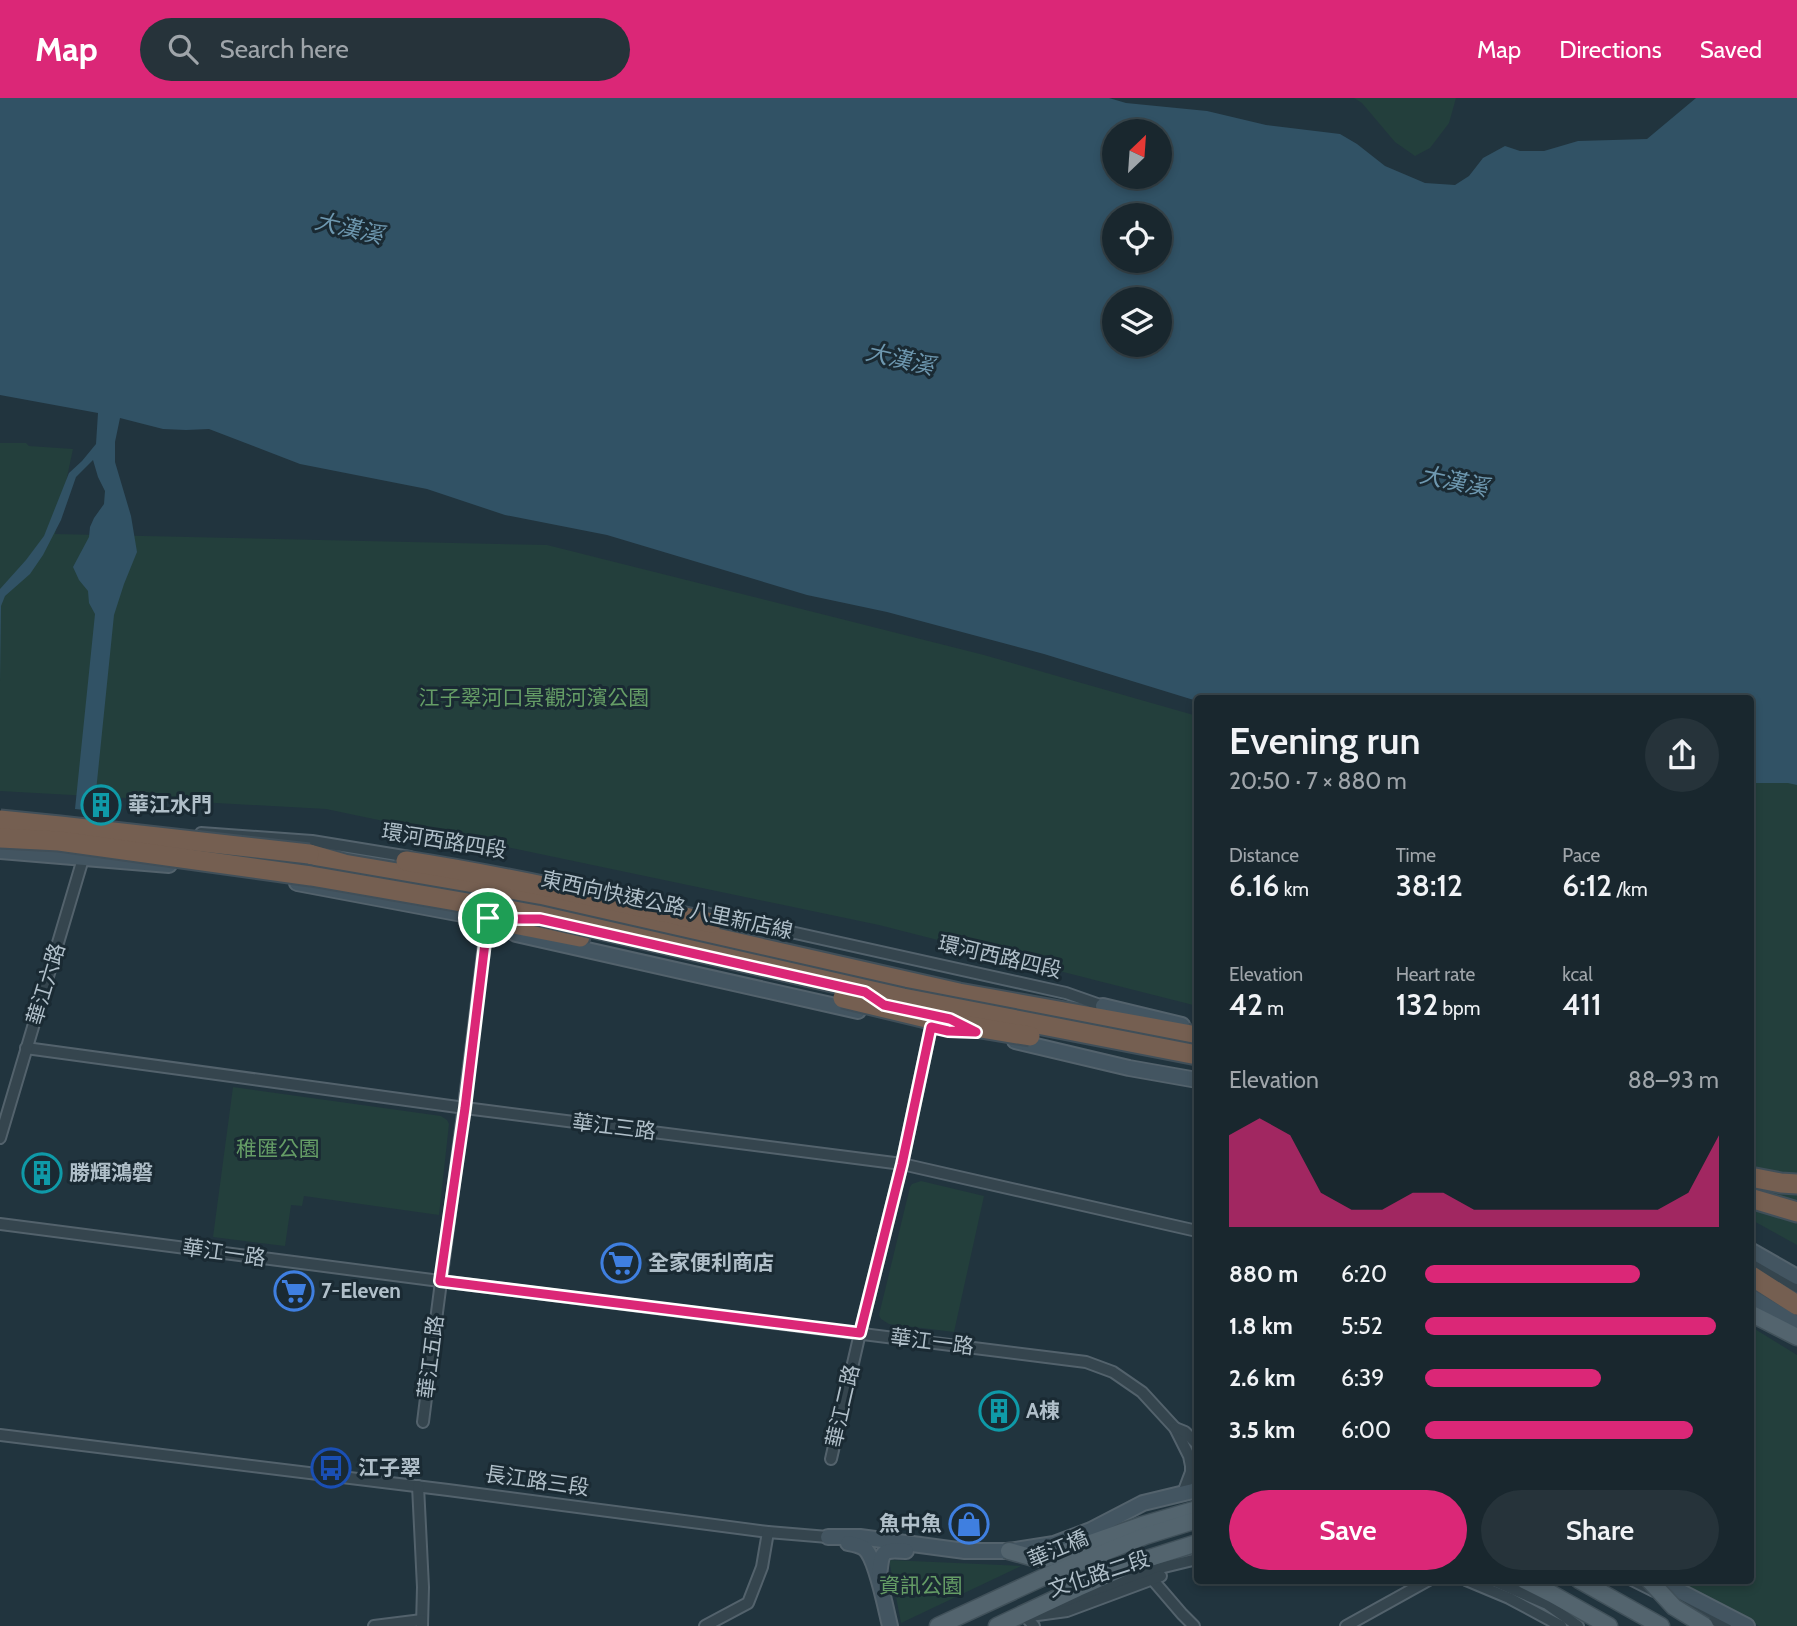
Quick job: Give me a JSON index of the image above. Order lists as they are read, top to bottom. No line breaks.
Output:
{"streets":{"highway":["東西向快速公路 八里新店線"],"main road":["環河西路四段","長江路三段","華江橋","文化路二段"],"street":["華江六路","華江三路","華江一路","華江五路","華江二路"]},"crossings":[["環河西路四段","華江六路"],["華江六路","華江三路"],["華江三路","華江五路"],["華江三路","華江二路"],["華江一路","華江五路"],["華江一路","華江二路"],["華江一路","文化路二段"],["長江路三段","文化路二段"]],"water":["大漢溪"],"parks":["江子翠河口景觀河濱公園","稚匯公園","資訊公園"],"places":{"building":["華江水門","勝輝鴻磐","A棟"],"supermarket":["全家便利商店","7-Eleven"],"bus stop":["江子翠"],"shop":["魚中魚"]},"north":"top right","page":{"header":"Map","search":"Search here","nav":["Map","Directions","Saved"],"heading":["Evening run","20:50 · 7 × 880 m"],"stats":[["Distance","6.16 km"],["Time","38:12"],["Pace","6:12 /km"],["Elevation","42 m"],["Heart rate","132 bpm"],["kcal","411"]],"chart":["Elevation","88–93 m"],"list":[{"name":"880 m","note":"6:20"},{"name":"1.8 km","note":"5:52"},{"name":"2.6 km","note":"6:39"},{"name":"3.5 km","note":"6:00"}],"buttons":["Save","Share"]}}
